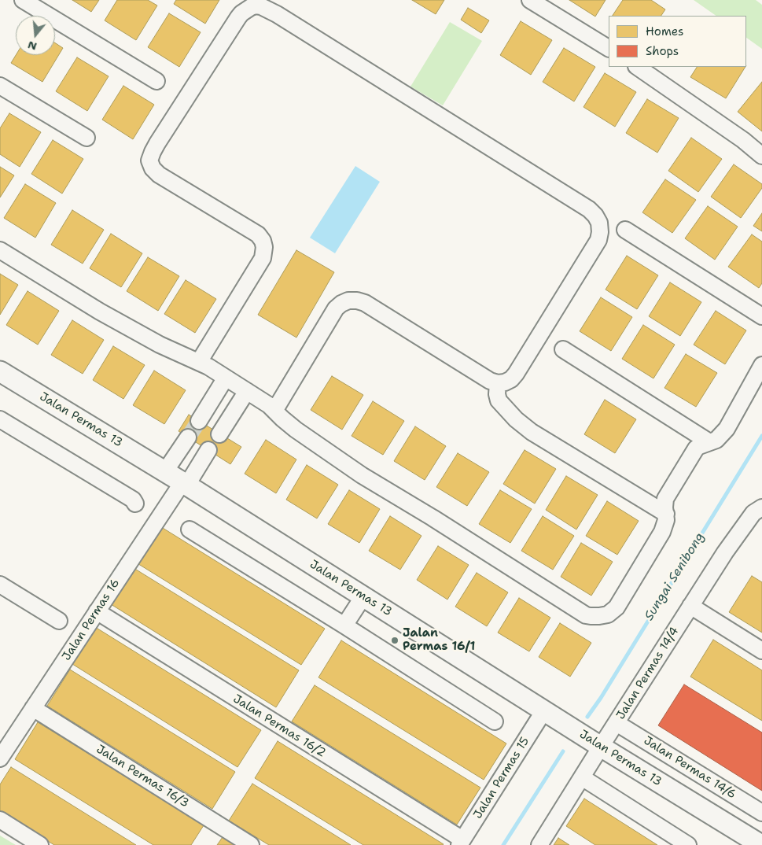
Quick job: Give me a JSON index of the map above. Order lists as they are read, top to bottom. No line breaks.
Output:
{"streets":{"main road":["Jalan Permas 13"],"street":["Jalan Permas 16","Jalan Permas 14/4","Jalan Permas 16/2","Jalan Permas 14/6","Jalan Permas 16/3","Jalan Permas 15"]},"crossings":[["Jalan Permas 13","Jalan Permas 16"],["Jalan Permas 13","Jalan Permas 14/4"],["Jalan Permas 13","Jalan Permas 15"],["Jalan Permas 16","Jalan Permas 16/2"],["Jalan Permas 16","Jalan Permas 16/3"],["Jalan Permas 14/4","Jalan Permas 14/6"],["Jalan Permas 16/2","Jalan Permas 15"]],"water":["Sungai Senibong"],"places":["Jalan Permas 16/1"],"legend":["Homes","Shops"],"north":"bottom"}
